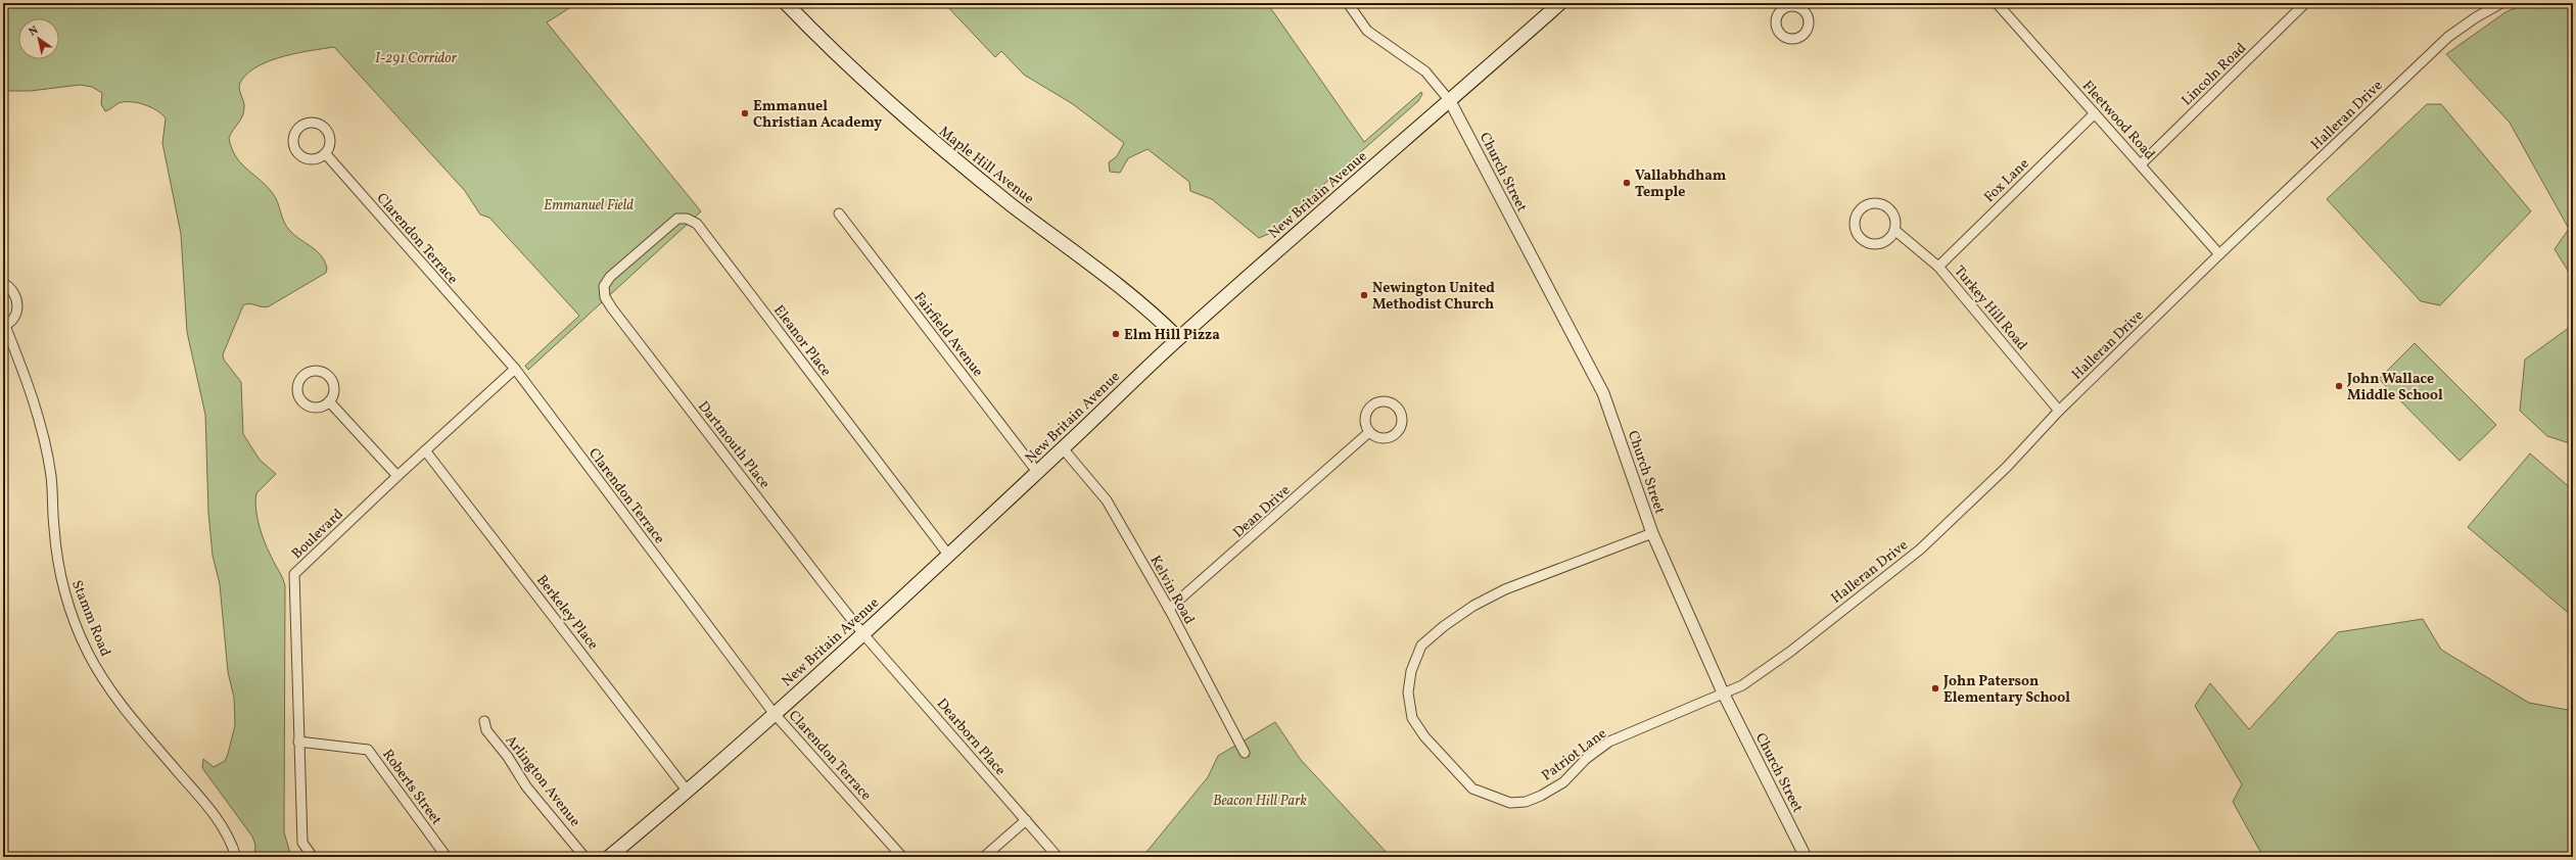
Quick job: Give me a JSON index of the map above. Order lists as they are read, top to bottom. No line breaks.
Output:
{"streets":{"main road":["Maple Hill Avenue","New Britain Avenue"],"street":["Lincoln Road","Halleran Drive","Fleetwood Road","Church Street","Fox Lane","Clarendon Terrace","Turkey Hill Road","Fairfield Avenue","Eleanor Place","Dartmouth Place","Dean Drive","Boulevard","Kelvin Road","Berkeley Place","Stamm Road","Dearborn Place","Patriot Lane","Arlington Avenue","Roberts Street"]},"crossings":[["Lincoln Road","Fleetwood Road"],["Halleran Drive","Fleetwood Road"],["Halleran Drive","Church Street"],["Halleran Drive","Turkey Hill Road"],["Halleran Drive","Patriot Lane"],["Fleetwood Road","Fox Lane"],["Maple Hill Avenue","New Britain Avenue"],["Church Street","New Britain Avenue"],["Church Street","Patriot Lane"],["Fox Lane","Turkey Hill Road"],["New Britain Avenue","Clarendon Terrace"],["New Britain Avenue","Fairfield Avenue"],["New Britain Avenue","Eleanor Place"],["New Britain Avenue","Dartmouth Place"],["New Britain Avenue","Kelvin Road"],["New Britain Avenue","Berkeley Place"],["New Britain Avenue","Dearborn Place"],["Clarendon Terrace","Boulevard"],["Eleanor Place","Dartmouth Place"],["Dartmouth Place","Dearborn Place"],["Dean Drive","Kelvin Road"],["Boulevard","Berkeley Place"],["Boulevard","Roberts Street"]],"parks":["I-291 Corridor","Emmanuel Field","Beacon Hill Park"],"places":["Emmanuel Christian Academy","Vallabhdham Temple","Newington United Methodist Church","Elm Hill Pizza","John Wallace Middle School","John Paterson Elementary School"],"north":"top left"}
